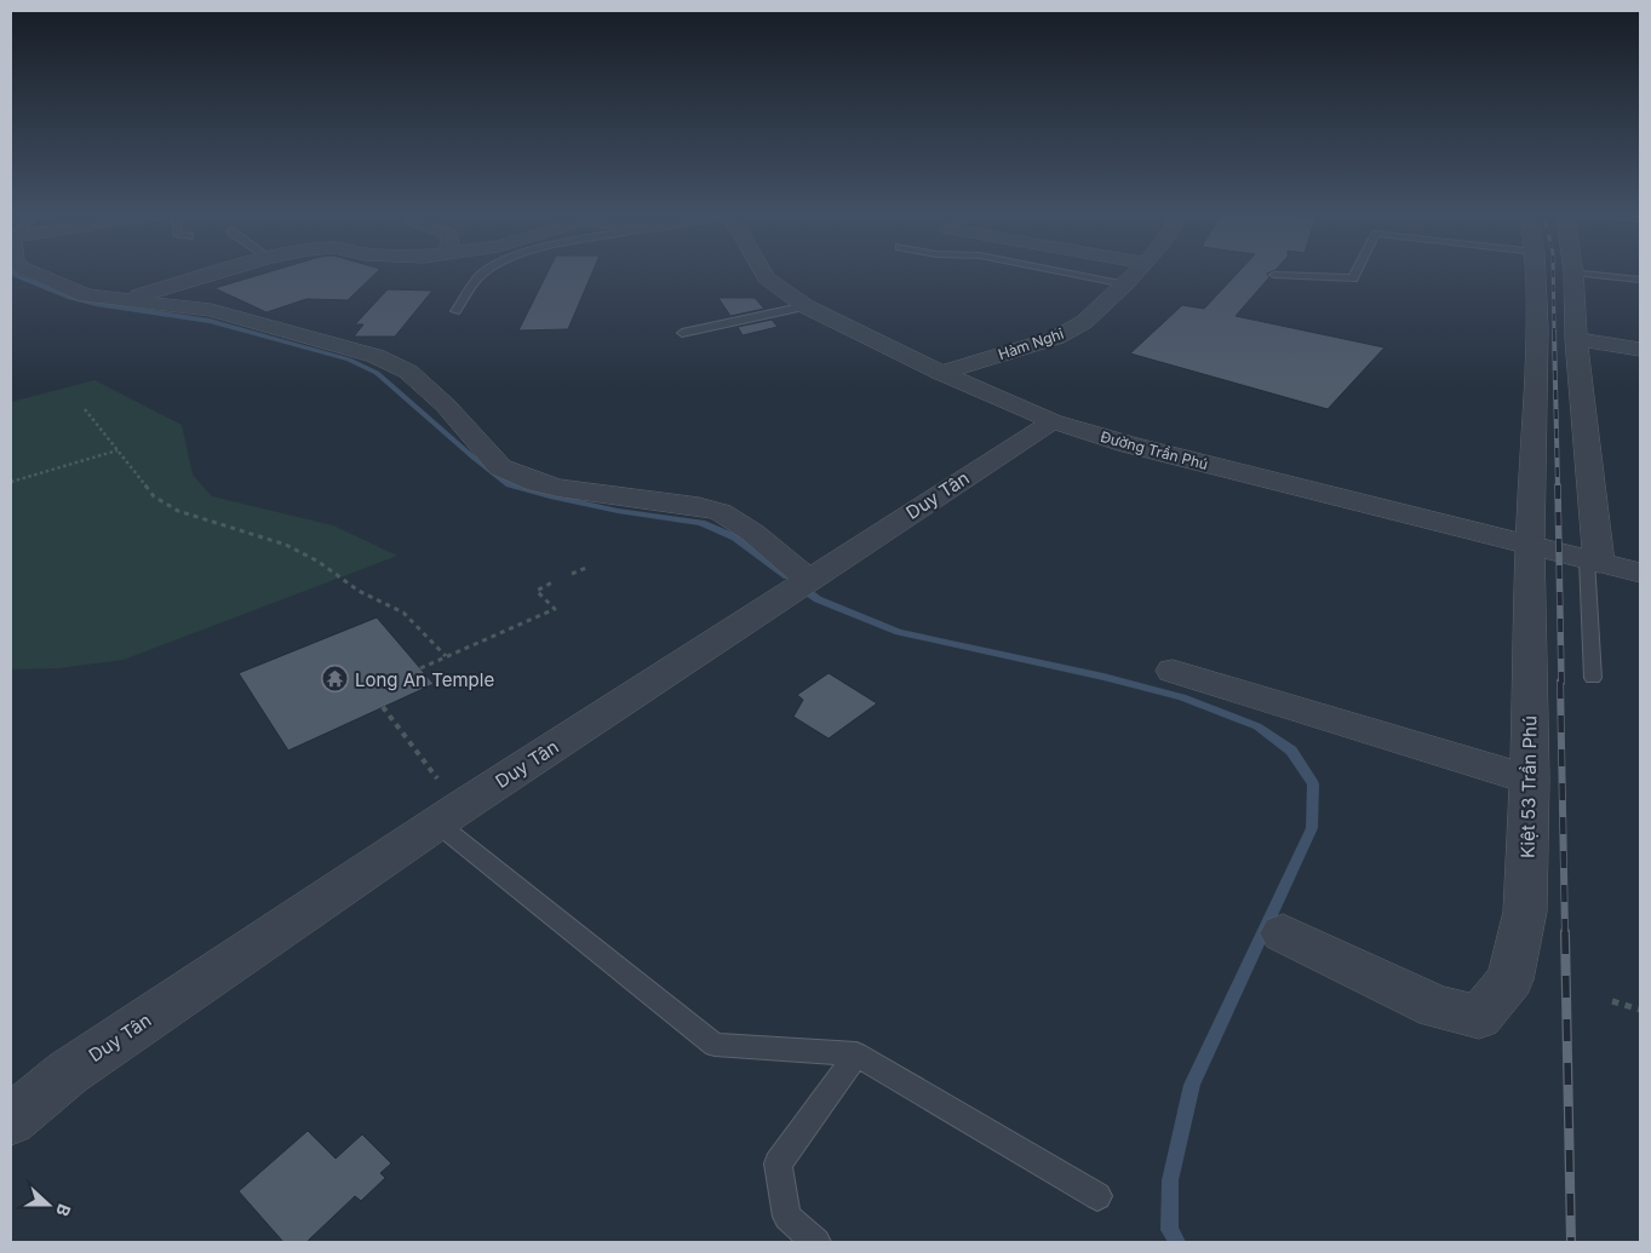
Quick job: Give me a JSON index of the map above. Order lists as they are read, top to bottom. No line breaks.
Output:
{"streets":{"street":["Hàm Nghi","Đường Trần Phú","Duy Tân","Kiệt 53 Trần Phú"]},"crossings":[["Hàm Nghi","Đường Trần Phú"],["Đường Trần Phú","Duy Tân"],["Đường Trần Phú","Kiệt 53 Trần Phú"]],"places":{"temple":["Long An Temple"]},"north":"right"}
